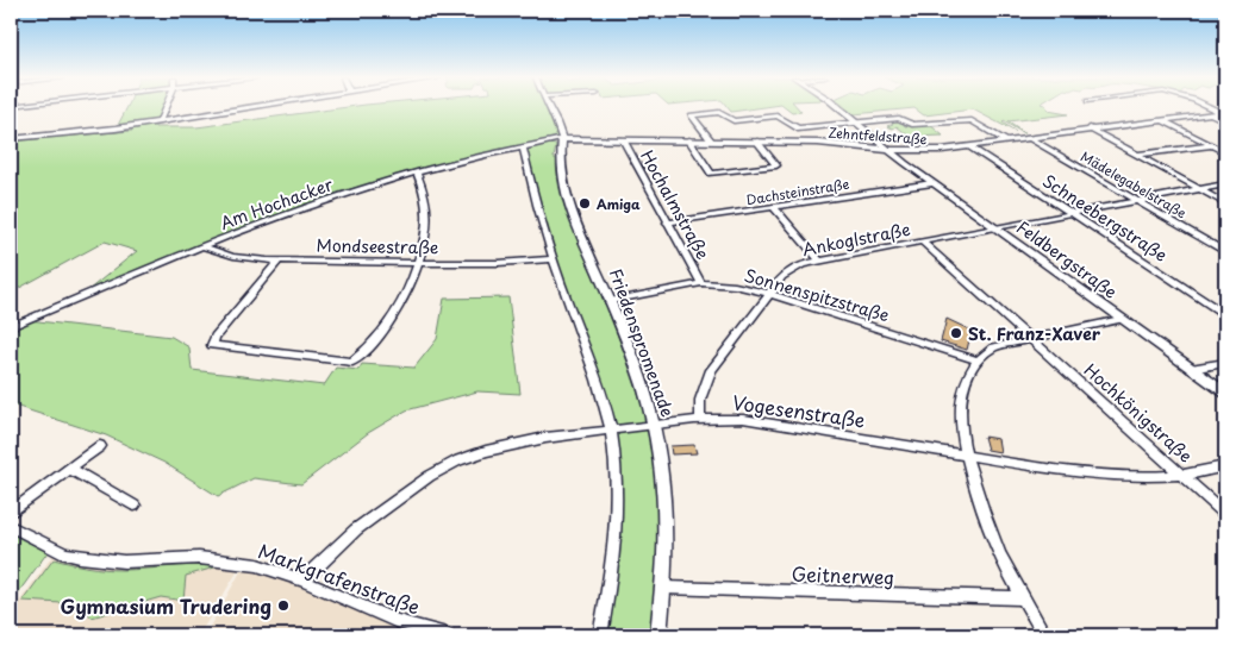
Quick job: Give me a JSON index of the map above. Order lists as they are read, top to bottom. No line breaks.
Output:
{"streets":{"street":["Zehntfeldstraße","Mädelegabelstraße","Dachsteinstraße","Am Hochacker","Hochalmstraße","Schneebergstraße","Ankoglstraße","Mondseestraße","Feldbergstraße","Sonnenspitzstraße","Friedenspromenade","Vogesenstraße","Hochkönigstraße","Geitnerweg","Markgrafenstraße"]},"crossings":[["Zehntfeldstraße","Mädelegabelstraße"],["Zehntfeldstraße","Am Hochacker"],["Zehntfeldstraße","Hochalmstraße"],["Zehntfeldstraße","Schneebergstraße"],["Zehntfeldstraße","Feldbergstraße"],["Zehntfeldstraße","Friedenspromenade"],["Mädelegabelstraße","Ankoglstraße"],["Dachsteinstraße","Hochalmstraße"],["Dachsteinstraße","Feldbergstraße"],["Am Hochacker","Mondseestraße"],["Am Hochacker","Friedenspromenade"],["Hochalmstraße","Sonnenspitzstraße"],["Schneebergstraße","Ankoglstraße"],["Ankoglstraße","Feldbergstraße"],["Ankoglstraße","Sonnenspitzstraße"],["Ankoglstraße","Vogesenstraße"],["Ankoglstraße","Hochkönigstraße"],["Sonnenspitzstraße","Friedenspromenade"],["Friedenspromenade","Vogesenstraße"],["Friedenspromenade","Geitnerweg"],["Vogesenstraße","Hochkönigstraße"],["Vogesenstraße","Markgrafenstraße"]],"places":["Amiga","St. Franz-Xaver","Gymnasium Trudering"]}
